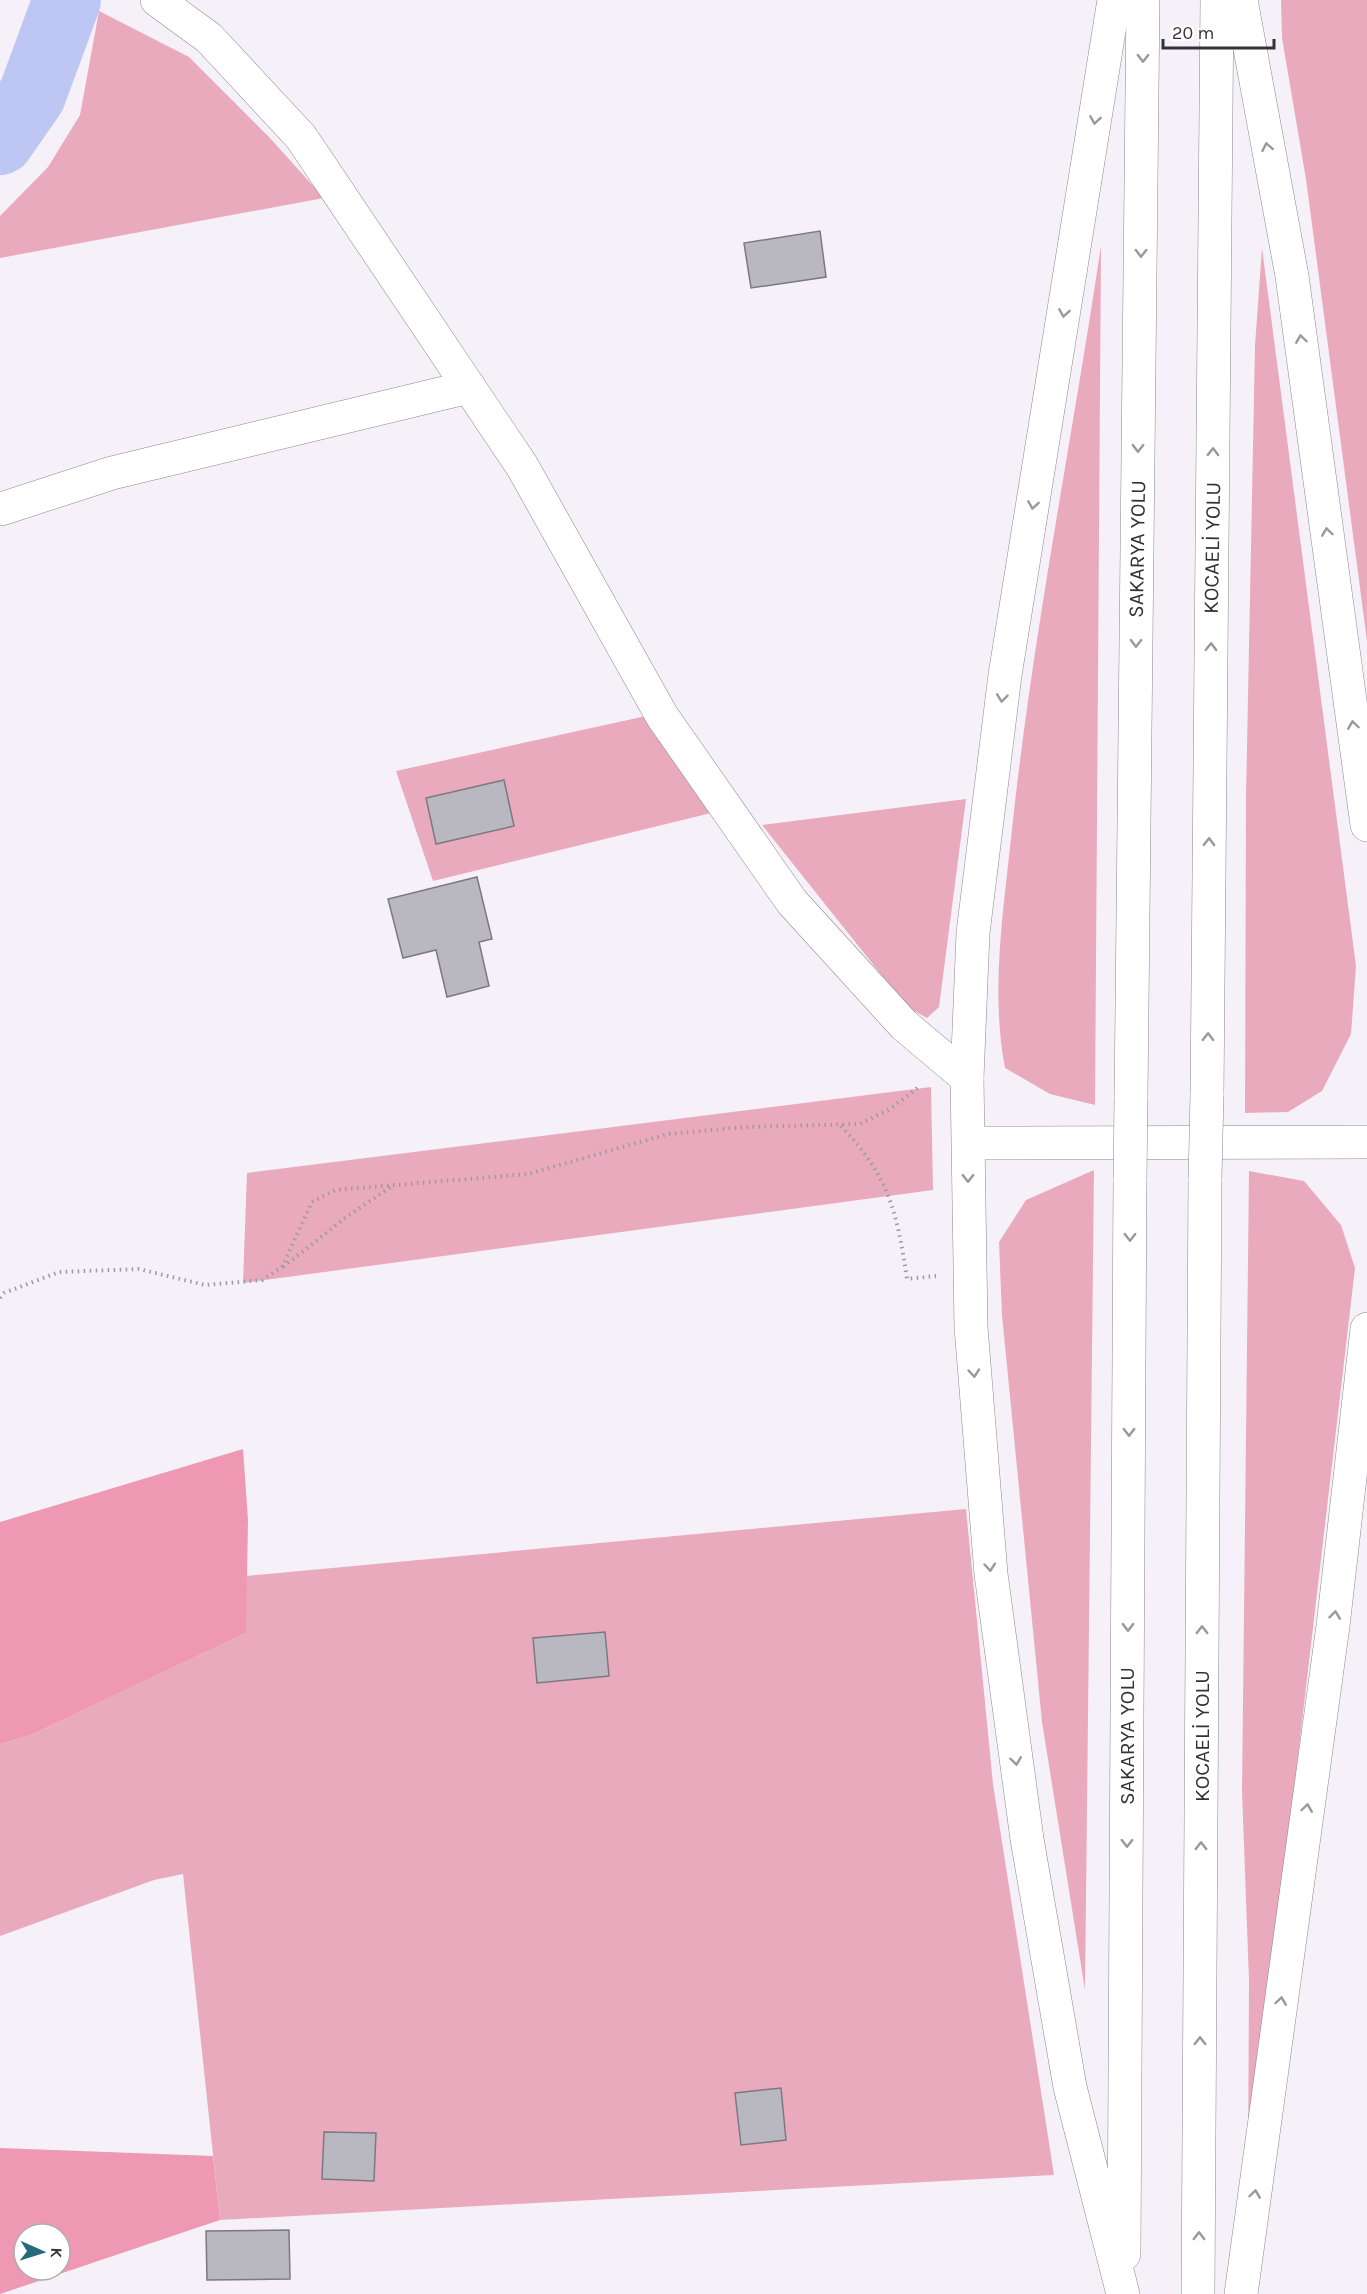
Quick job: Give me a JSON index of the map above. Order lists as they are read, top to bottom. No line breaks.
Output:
{"streets":{"main road":["KOCAELİ YOLU","SAKARYA YOLU"]},"scale_bar":"20 m","north":"right"}
